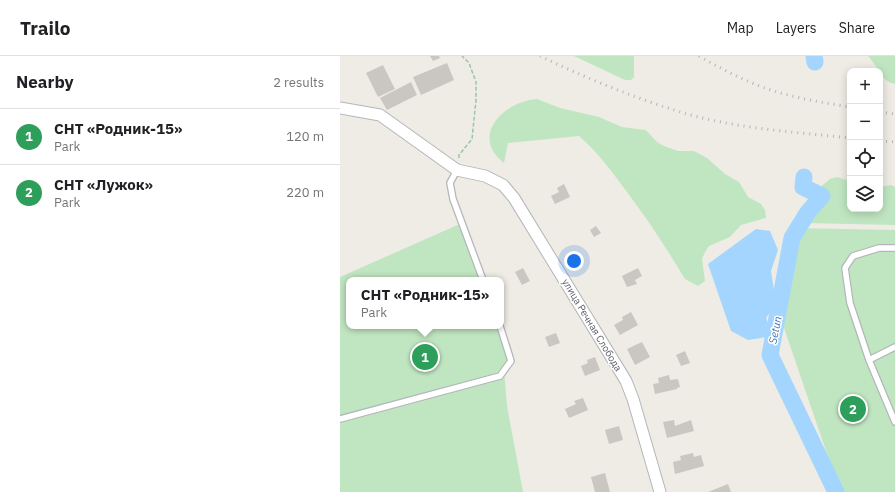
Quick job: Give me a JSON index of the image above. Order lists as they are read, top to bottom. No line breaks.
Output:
{"streets":{"street":["улица Речная Слобода"]},"water":["Setun"],"page":{"header":"Trailo","nav":["Map","Layers","Share"],"heading":["Nearby","2 results"],"map_buttons":["+","−"],"list":[{"mark":"1","name":"СНТ «Родник-15»","note":"Park","value":"120 m"},{"mark":"2","name":"СНТ «Лужок»","note":"Park","value":"220 m"}],"popup":["СНТ «Родник-15»","Park"],"pins":["1","2"]}}
